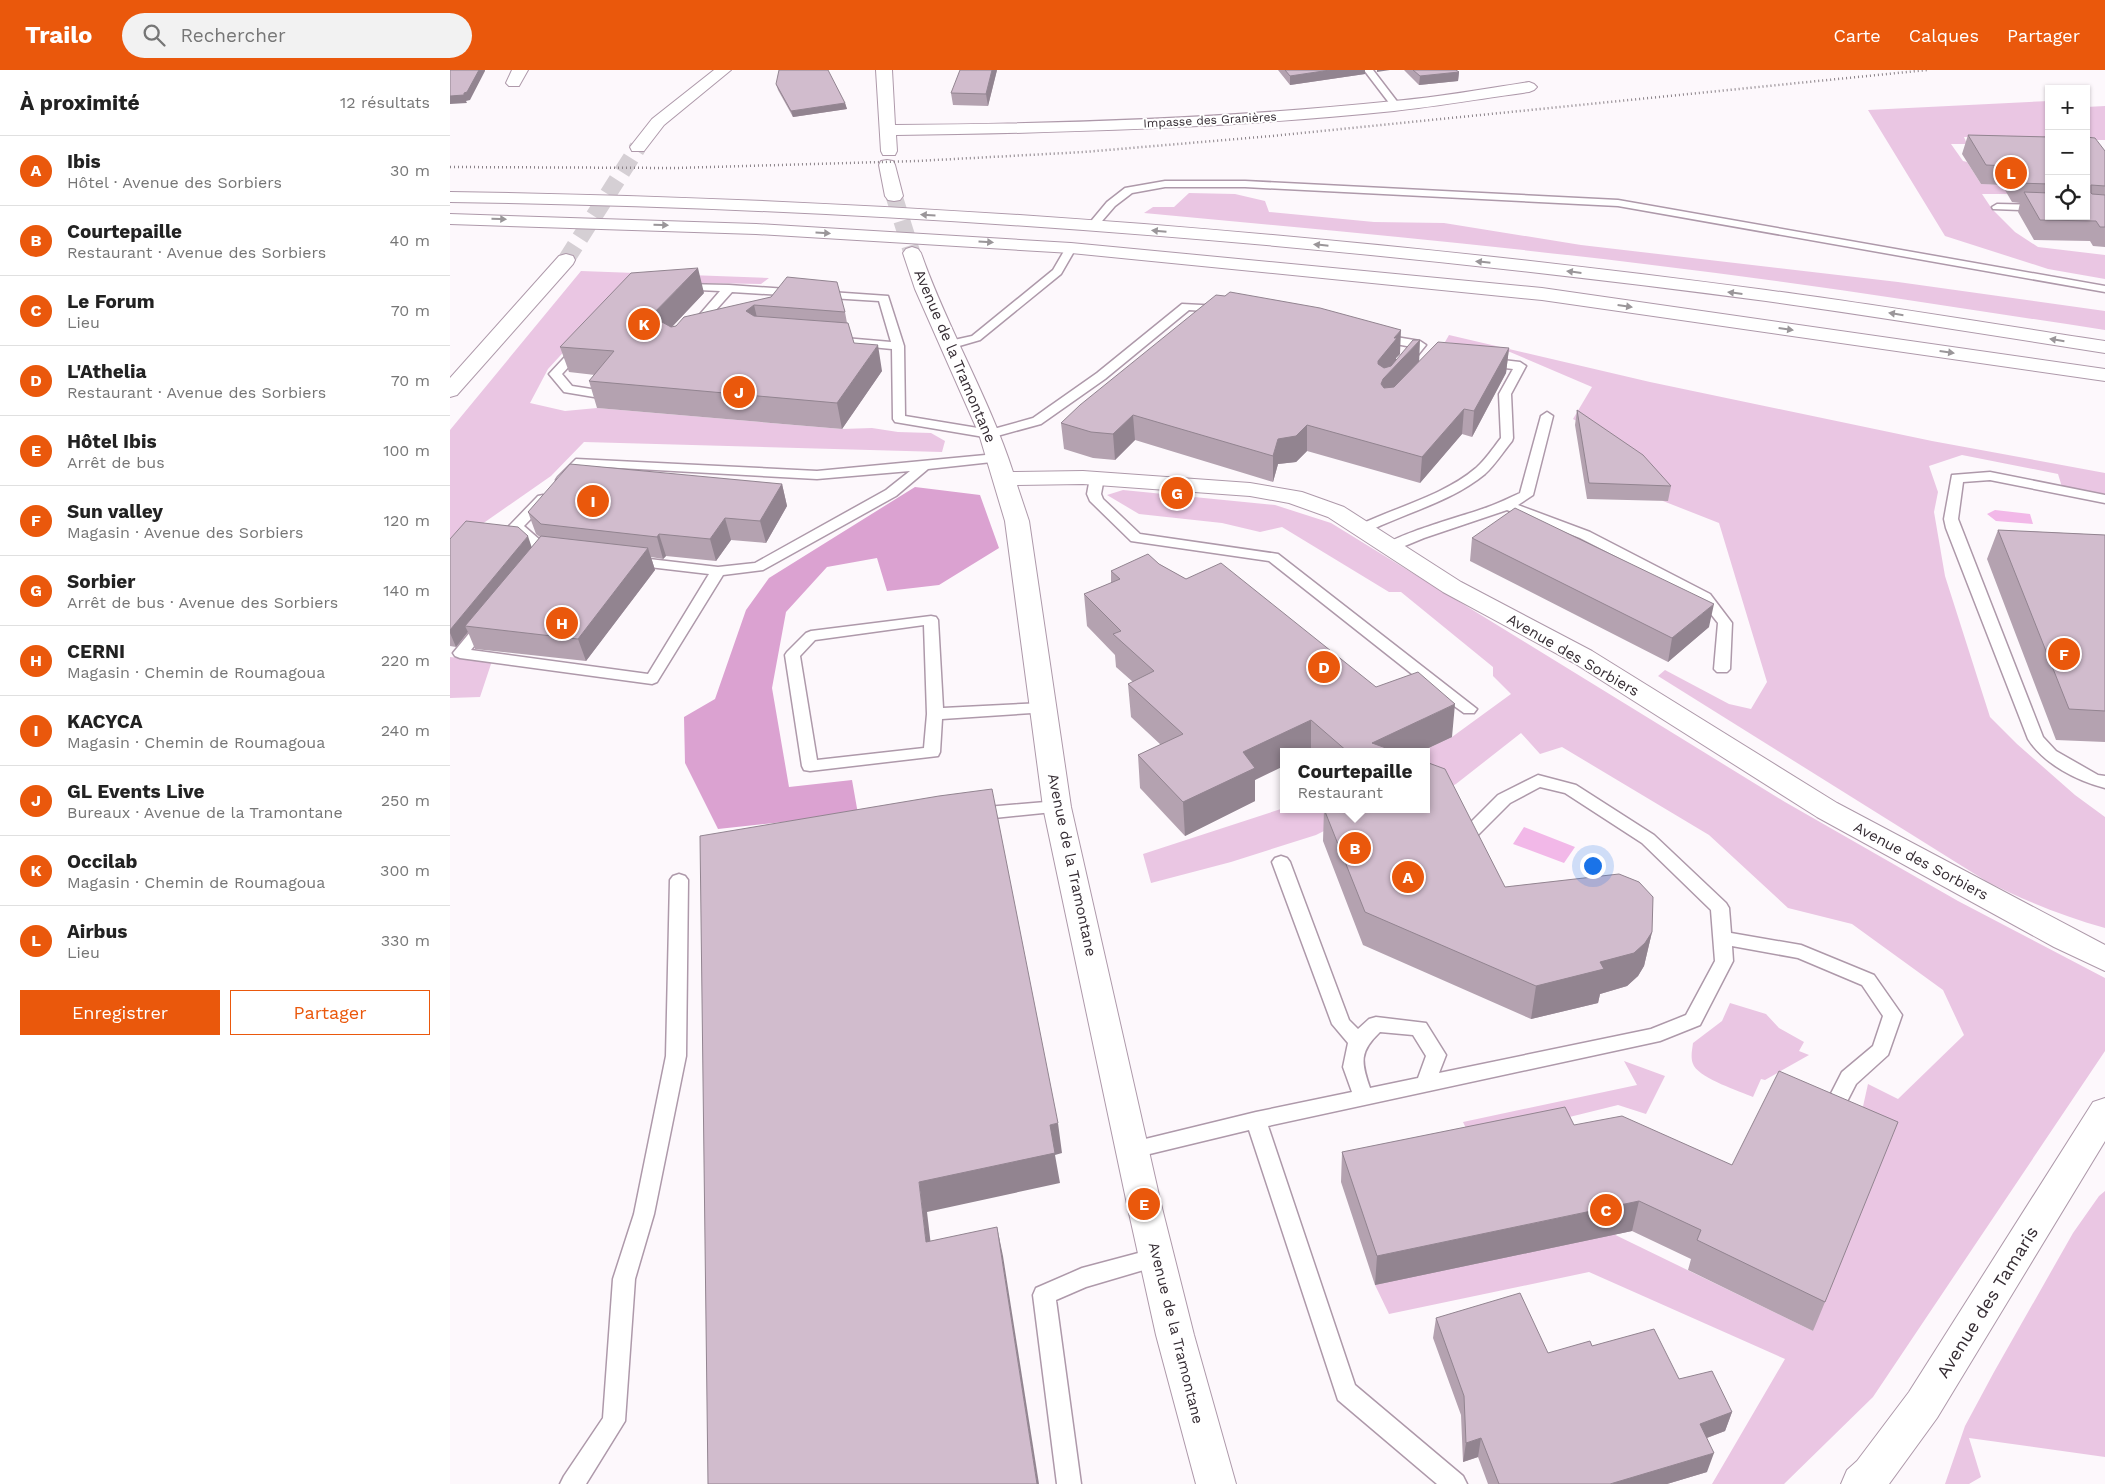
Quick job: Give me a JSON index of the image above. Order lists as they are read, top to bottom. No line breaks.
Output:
{"streets":{"main road":["Impasse des Granières","Avenue de la Tramontane","Avenue des Sorbiers","Avenue des Tamaris"]},"crossings":[["Avenue de la Tramontane","Avenue des Sorbiers"]],"page":{"header":"Trailo","search":"Rechercher","nav":["Carte","Calques","Partager"],"heading":["À proximité","12 résultats"],"map_buttons":["+","−"],"list":[{"mark":"A","name":"Ibis","note":"Hôtel · Avenue des Sorbiers","value":"30 m"},{"mark":"B","name":"Courtepaille","note":"Restaurant · Avenue des Sorbiers","value":"40 m"},{"mark":"C","name":"Le Forum","note":"Lieu","value":"70 m"},{"mark":"D","name":"L'Athelia","note":"Restaurant · Avenue des Sorbiers","value":"70 m"},{"mark":"E","name":"Hôtel Ibis","note":"Arrêt de bus","value":"100 m"},{"mark":"F","name":"Sun valley","note":"Magasin · Avenue des Sorbiers","value":"120 m"},{"mark":"G","name":"Sorbier","note":"Arrêt de bus · Avenue des Sorbiers","value":"140 m"},{"mark":"H","name":"CERNI","note":"Magasin · Chemin de Roumagoua","value":"220 m"},{"mark":"I","name":"KACYCA","note":"Magasin · Chemin de Roumagoua","value":"240 m"},{"mark":"J","name":"GL Events Live","note":"Bureaux · Avenue de la Tramontane","value":"250 m"},{"mark":"K","name":"Occilab","note":"Magasin · Chemin de Roumagoua","value":"300 m"},{"mark":"L","name":"Airbus","note":"Lieu","value":"330 m"}],"pins":["L","K","J","G","I","H","F","D","B","A","E","C"],"popup":["Courtepaille","Restaurant"],"buttons":["Enregistrer","Partager"]}}
